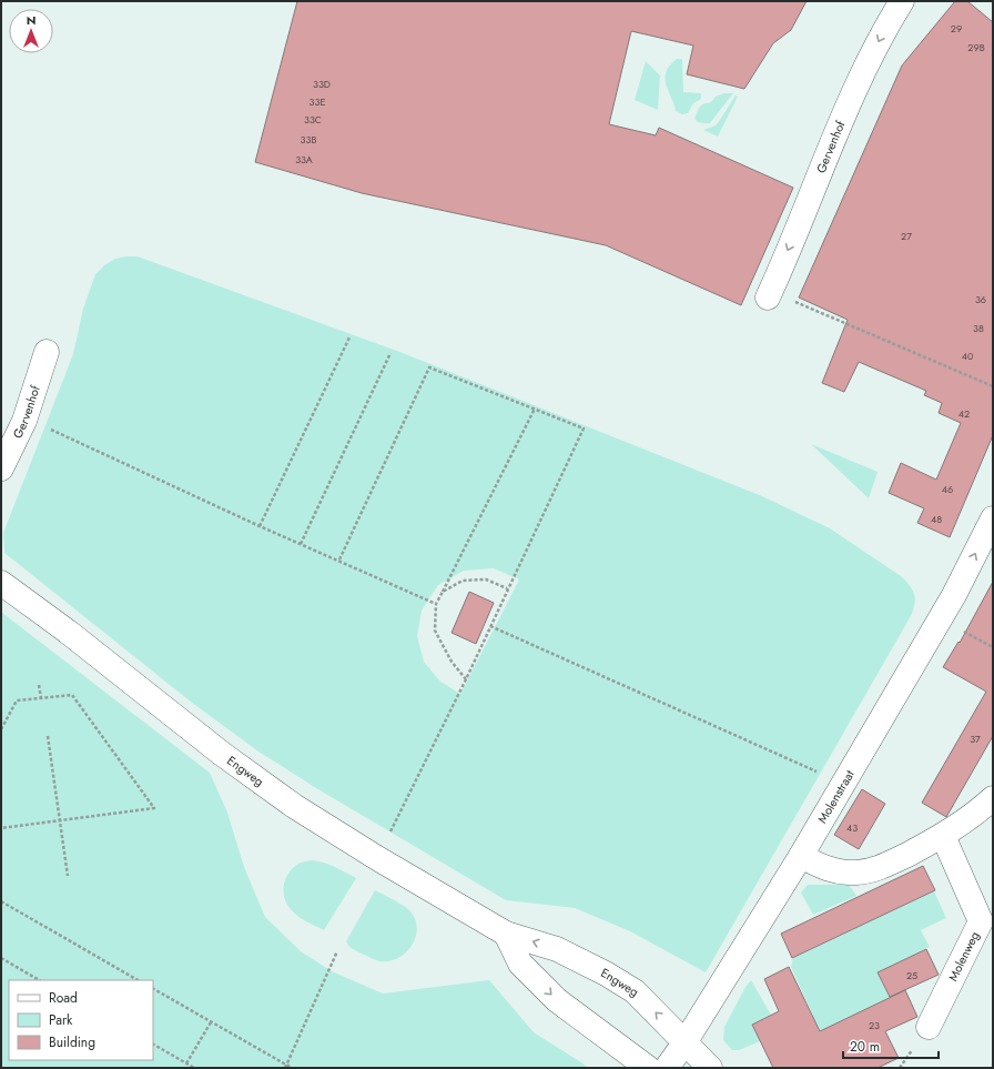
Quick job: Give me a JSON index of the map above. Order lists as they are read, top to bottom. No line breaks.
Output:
{"streets":{"street":["Gervenhof","Engweg","Molenstraat","Molenweg"]},"crossings":[["Engweg","Molenstraat"]],"one_way":["Gervenhof","Molenstraat"],"house_numbers":["29","29B","33D","33E","33C","33B","33A","27","36","38","40","42","46","48","37","43","25","23"],"legend":["Road","Park","Building"],"scale_bar":"20 m","north":"top"}
